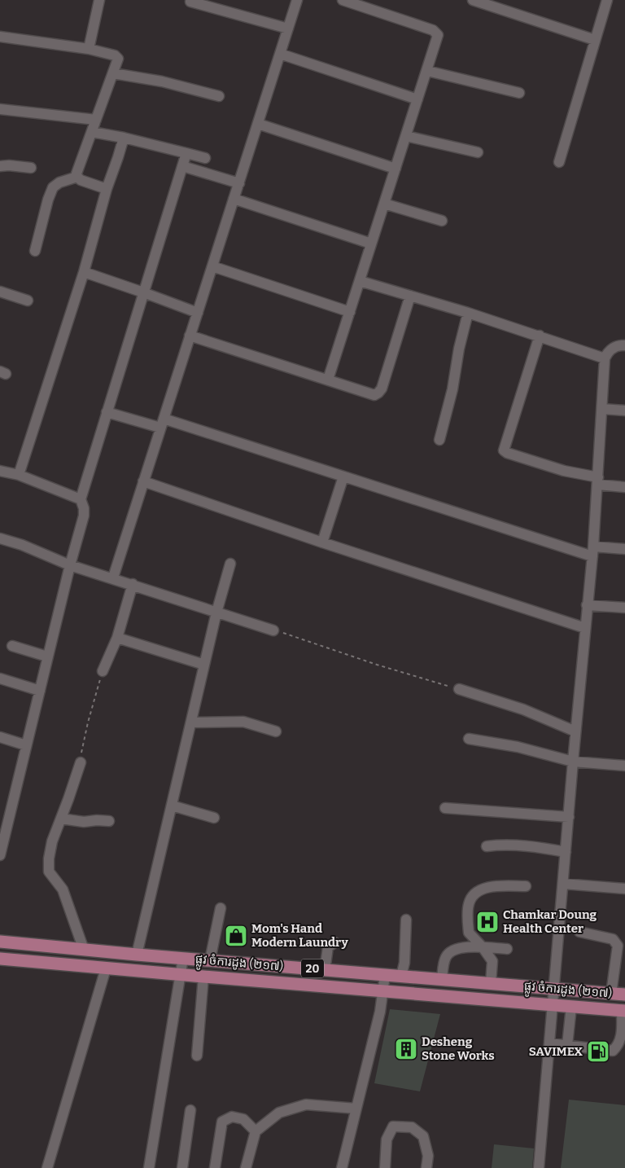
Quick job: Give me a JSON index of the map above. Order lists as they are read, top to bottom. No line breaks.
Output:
{"streets":{"main road":["ផ្លូវ ចំការដូង (២១៧)","20"]},"places":{"hospital":["Chamkar Doung Health Center"],"shop":["Mom's Hand Modern Laundry"],"building":["Desheng Stone Works"],"fuel station":["SAVIMEX"]}}
